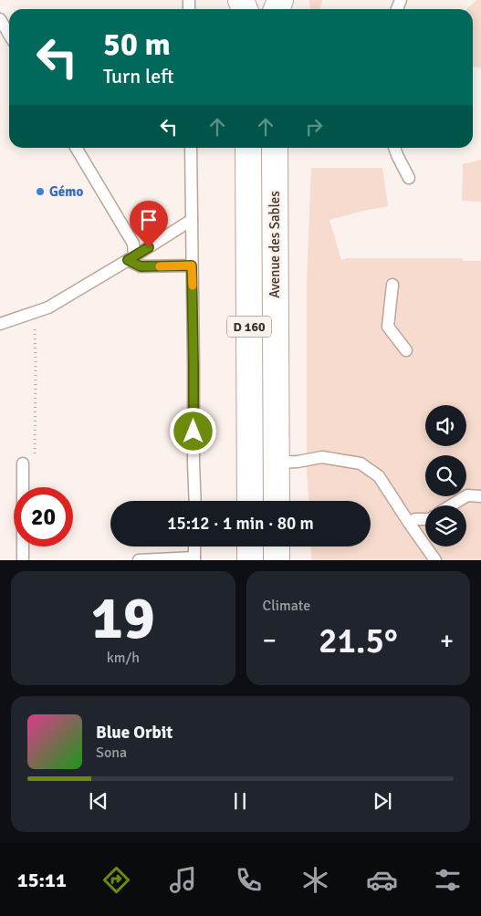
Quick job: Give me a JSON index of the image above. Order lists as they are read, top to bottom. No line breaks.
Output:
{"streets":{"main road":["Avenue des Sables","D 160"]},"places":["Gémo"],"page":{"turn":["50 m","Turn left"],"limit":"20","trip":"15:12 · 1 min · 80 m","tile":[["19","km/h"],"Climate"],"heat":["−","21.5°","+"],"song":["Blue Orbit","Sona"],"tabs":"15:11"}}
